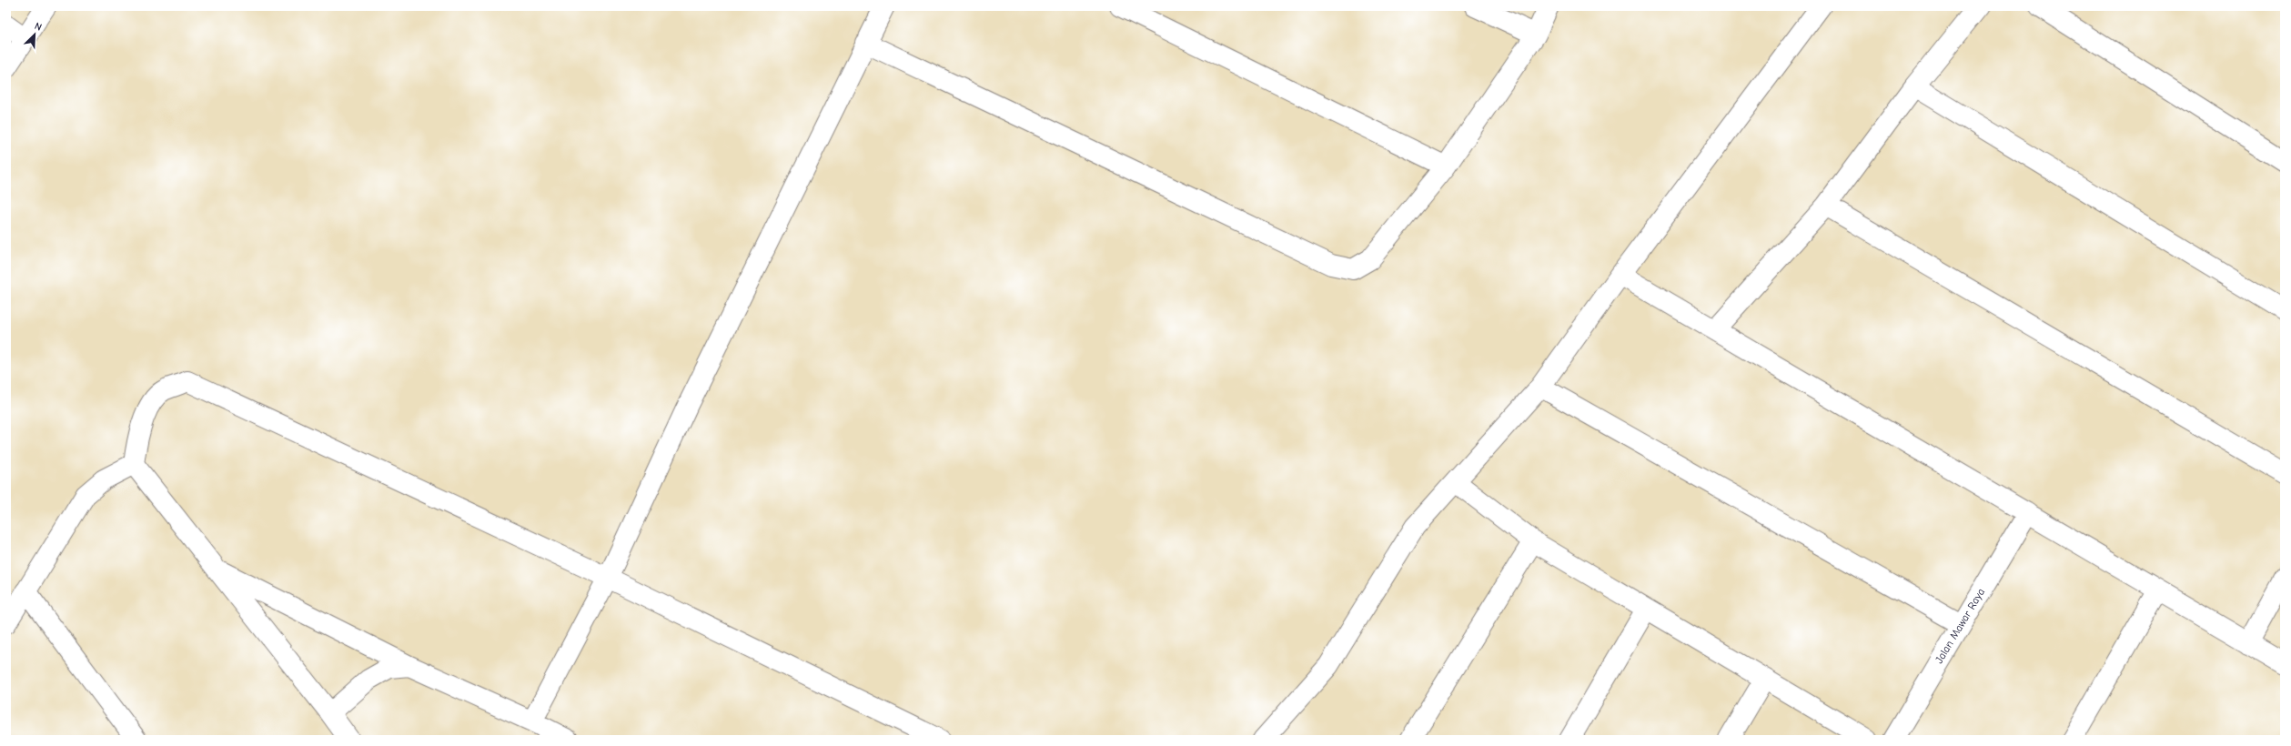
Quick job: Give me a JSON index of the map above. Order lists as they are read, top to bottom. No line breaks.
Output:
{"streets":{"street":["Jalan Mawar Raya"]},"north":"top right"}
